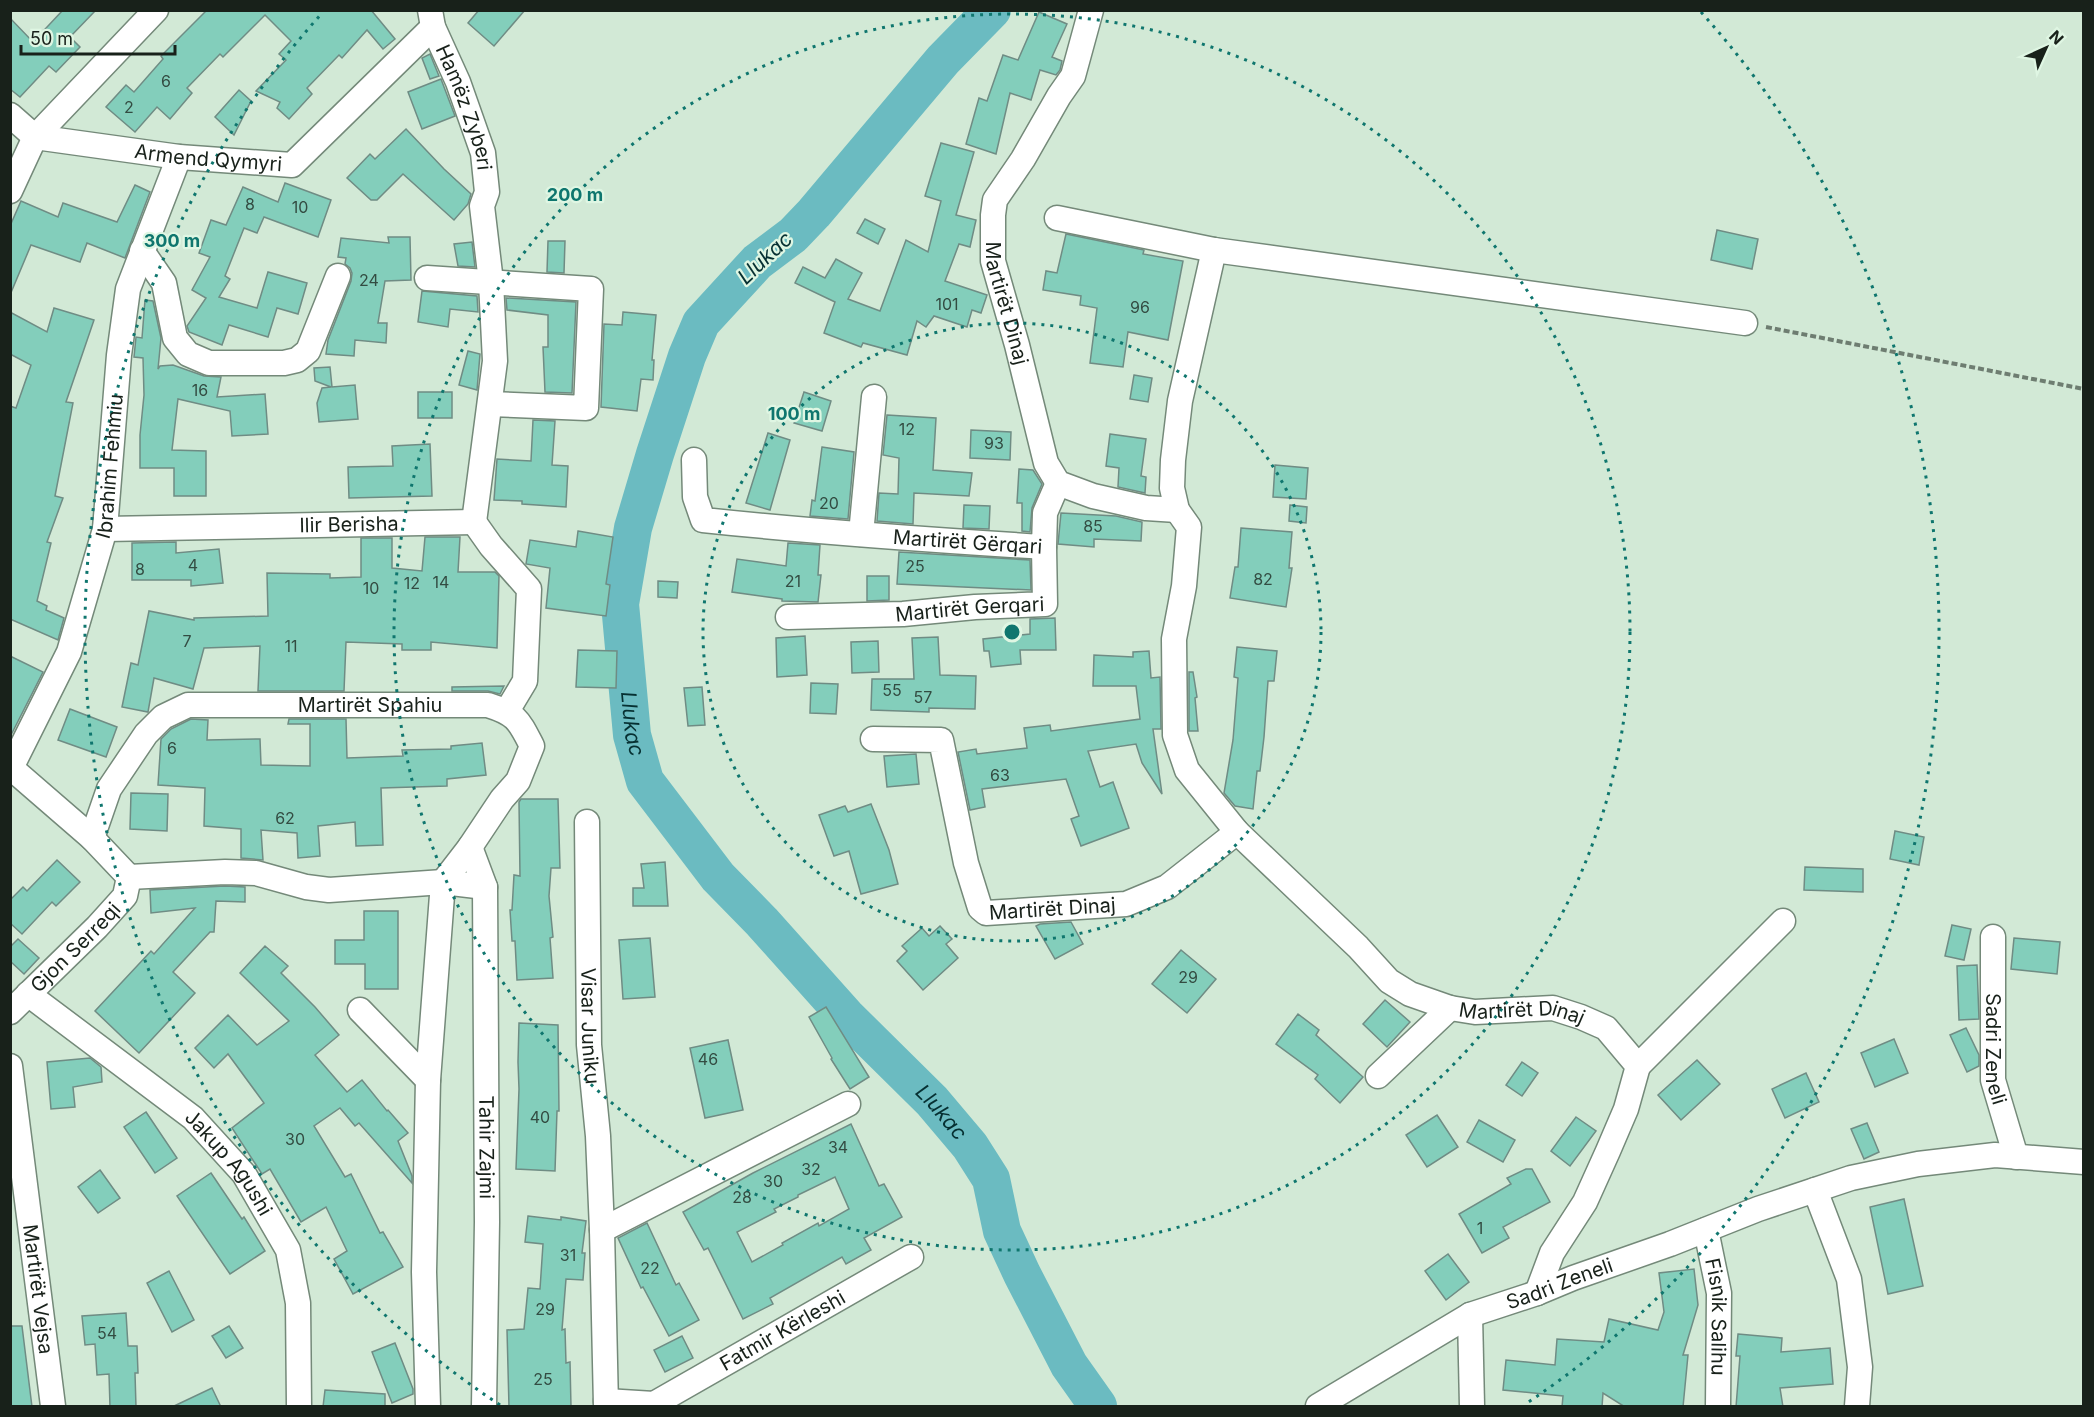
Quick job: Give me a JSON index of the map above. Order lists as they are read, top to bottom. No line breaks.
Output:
{"streets":{"street":["Hamëz Zyberi","Armend Qymyri","Martirët Dinaj","Ibrahim Fehmiu","Ilir Berisha","Martirët Gërqari","Martirët Gerqari","Martirët Spahiu","Gjon Serreqi","Visar Juniku","Sadri Zeneli","Tahir Zajmi","Jakup Agushi","Martirët Vejsa","Fisnik Salihu","Fatmir Kërleshi"]},"crossings":[["Hamëz Zyberi","Armend Qymyri"],["Armend Qymyri","Ibrahim Fehmiu"],["Martirët Dinaj","Martirët Gërqari"],["Ibrahim Fehmiu","Ilir Berisha"],["Martirët Gërqari","Martirët Gerqari"],["Gjon Serreqi","Jakup Agushi"],["Visar Juniku","Fatmir Kërleshi"],["Sadri Zeneli","Fisnik Salihu"]],"water":["Llukac"],"house_numbers":["6","2","8","10","24","101","96","16","12","93","20","85","4","25","8","82","21","14","12","10","7","11","55","57","6","63","62","29","46","40","30","34","32","30","28","1","31","22","29","54","25"],"scale_bar":"50 m","north":"top right","rings":["200 m","300 m","100 m"]}
